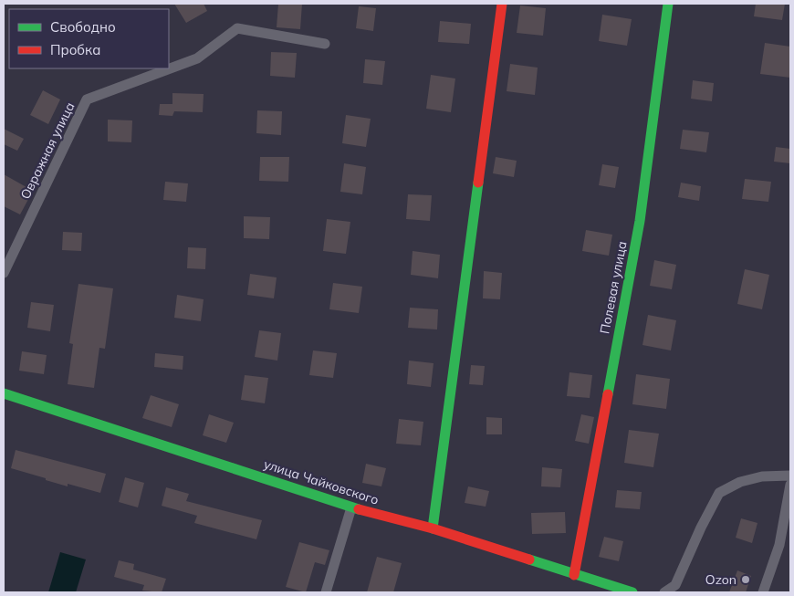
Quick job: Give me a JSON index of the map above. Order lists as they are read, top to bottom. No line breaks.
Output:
{"streets":{"street":["Овражная улица","Полевая улица","улица Чайковского"]},"crossings":[["Полевая улица","улица Чайковского"]],"places":["Ozon"],"legend":["Свободно","Пробка"]}
